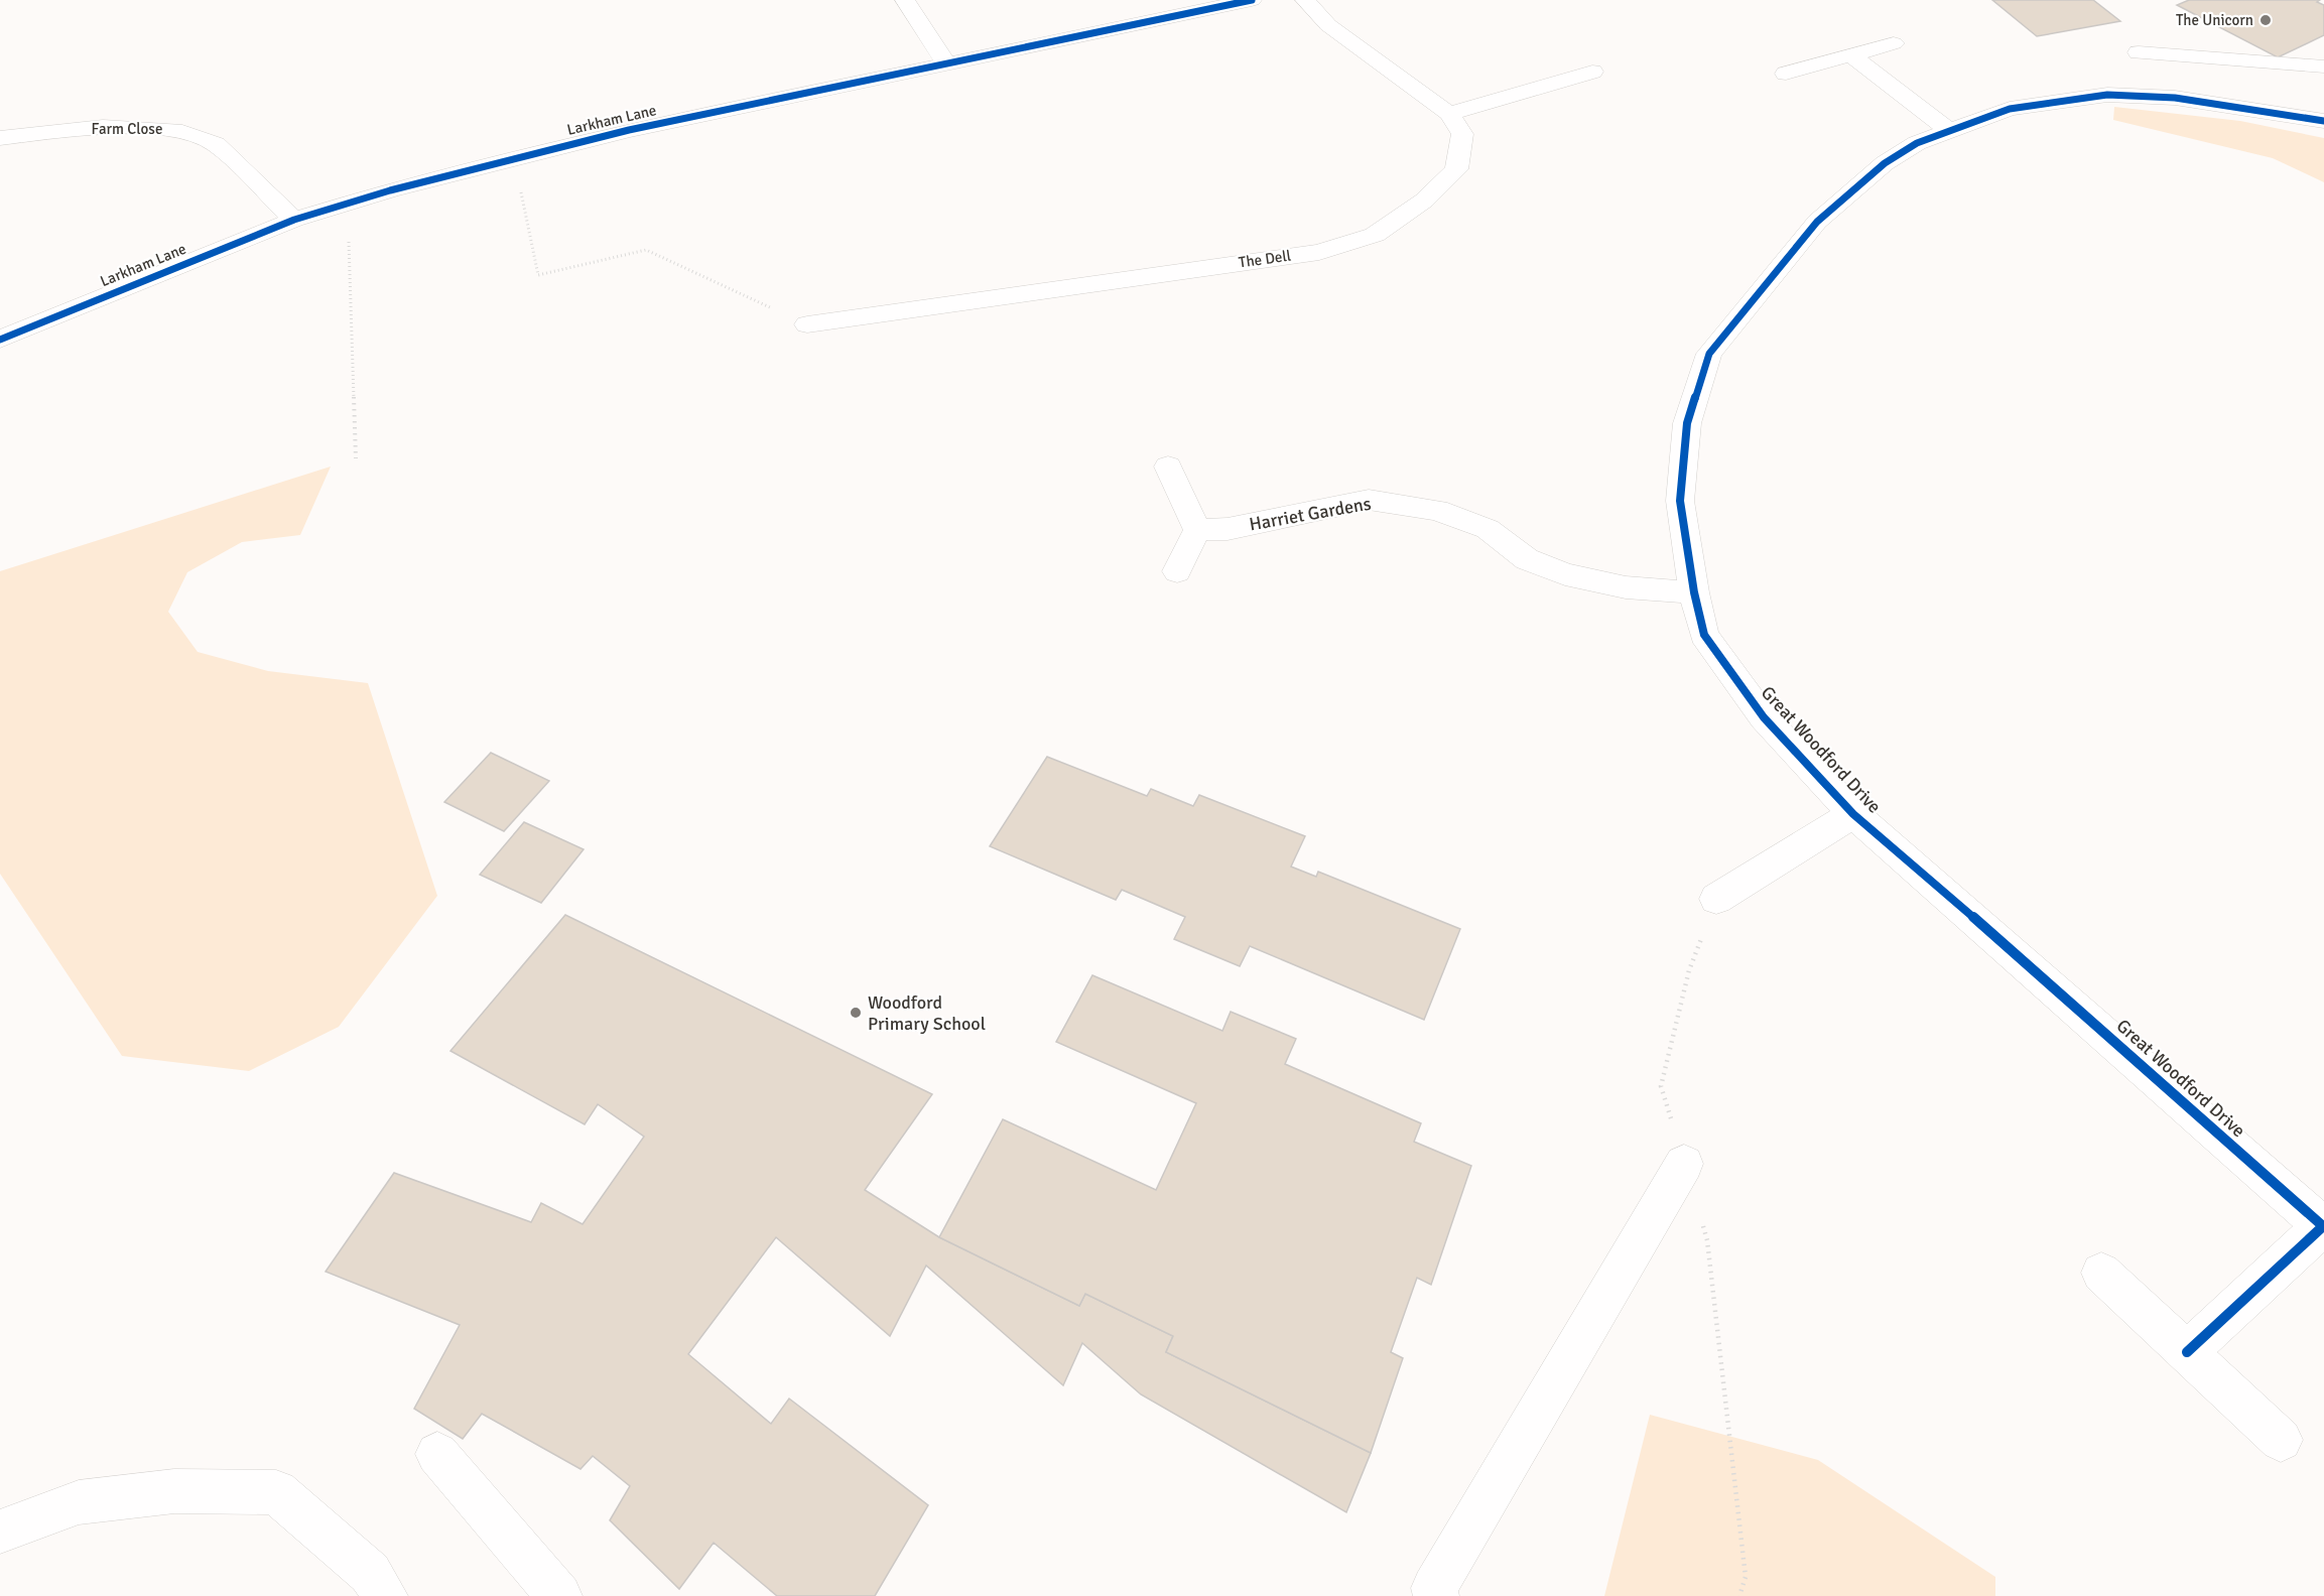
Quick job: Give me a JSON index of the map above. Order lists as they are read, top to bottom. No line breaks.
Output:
{"streets":{"street":["Larkham Lane","Farm Close","The Dell","Harriet Gardens","Great Woodford Drive"]},"crossings":[["Larkham Lane","Farm Close"],["Harriet Gardens","Great Woodford Drive"]],"places":["The Unicorn","Woodford Primary School"]}
